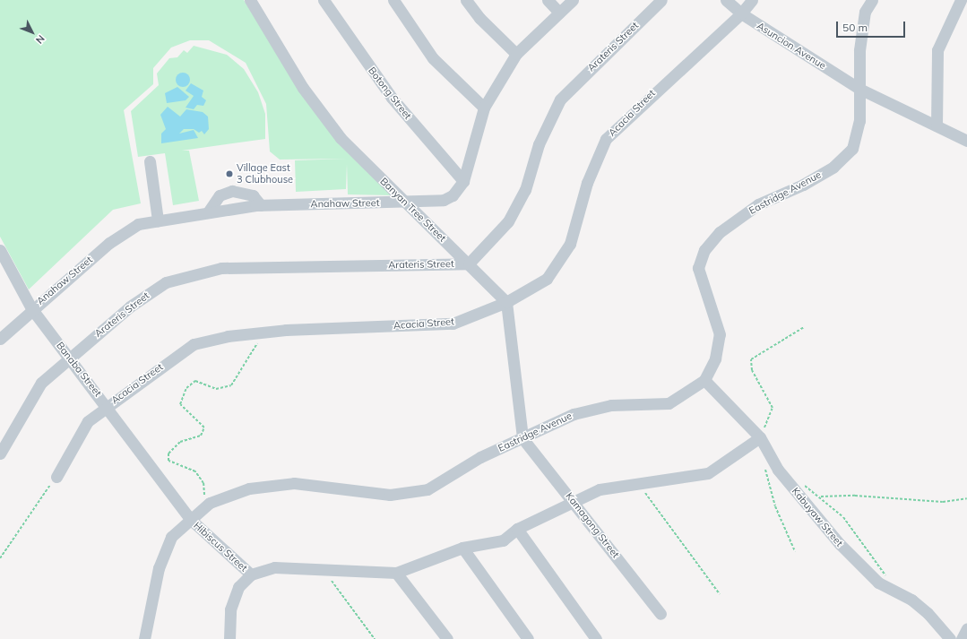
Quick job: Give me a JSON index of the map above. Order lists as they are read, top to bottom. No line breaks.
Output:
{"streets":{"street":["Asuncion Avenue","Arateris Street","Botong Street","Acacia Street","Eastridge Avenue","Anahaw Street","Banyan Tree Street","Banaba Street","Kabuyaw Street","Kamagong Street","Hibiscus Street"]},"crossings":[["Asuncion Avenue","Acacia Street"],["Asuncion Avenue","Eastridge Avenue"],["Arateris Street","Banyan Tree Street"],["Arateris Street","Banaba Street"],["Botong Street","Anahaw Street"],["Acacia Street","Banyan Tree Street"],["Acacia Street","Banaba Street"],["Eastridge Avenue","Banaba Street"],["Eastridge Avenue","Kabuyaw Street"],["Eastridge Avenue","Kamagong Street"],["Eastridge Avenue","Hibiscus Street"],["Anahaw Street","Banyan Tree Street"],["Anahaw Street","Banaba Street"],["Banaba Street","Hibiscus Street"]],"places":["Village East 3 Clubhouse"],"scale_bar":"50 m","north":"bottom right"}
